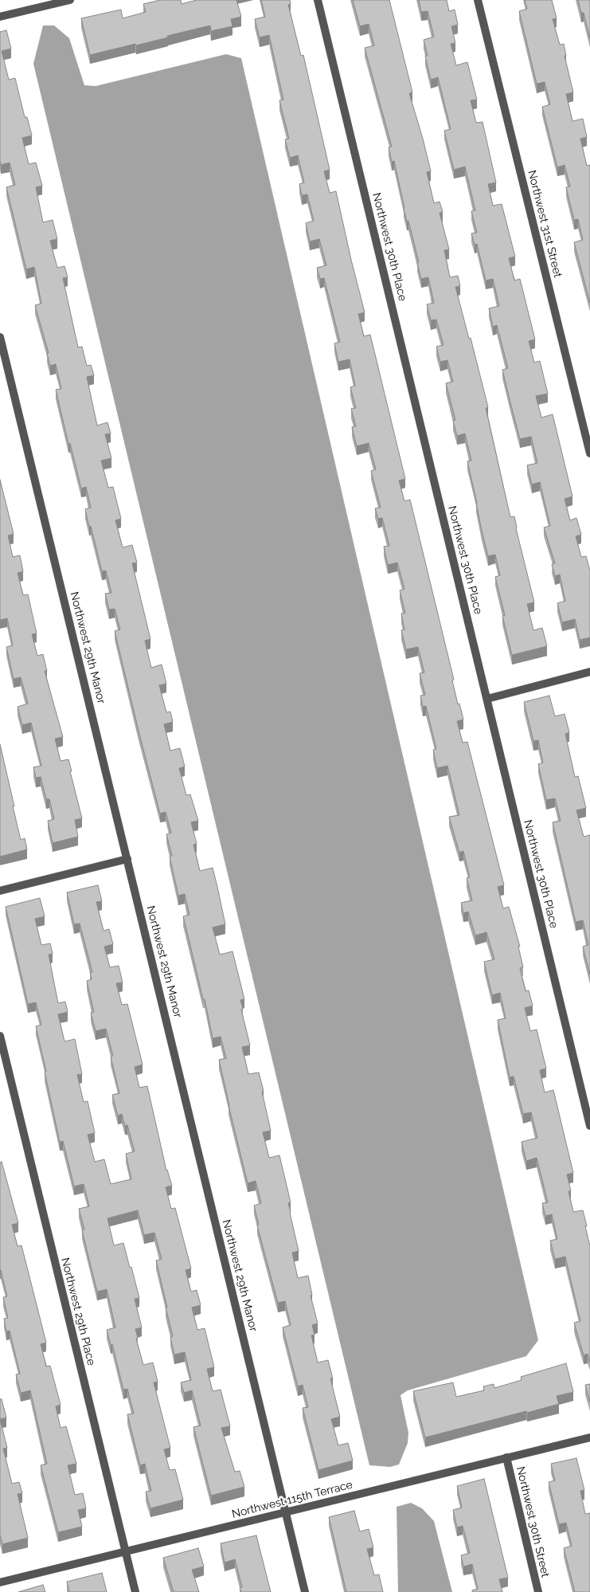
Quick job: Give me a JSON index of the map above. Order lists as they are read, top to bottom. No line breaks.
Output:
{"streets":{"street":["Northwest 31st Street","Northwest 30th Place","Northwest 29th Manor","Northwest 29th Place","Northwest 115th Terrace","Northwest 30th Street"]},"crossings":[["Northwest 29th Manor","Northwest 115th Terrace"],["Northwest 29th Place","Northwest 115th Terrace"],["Northwest 115th Terrace","Northwest 30th Street"]]}
